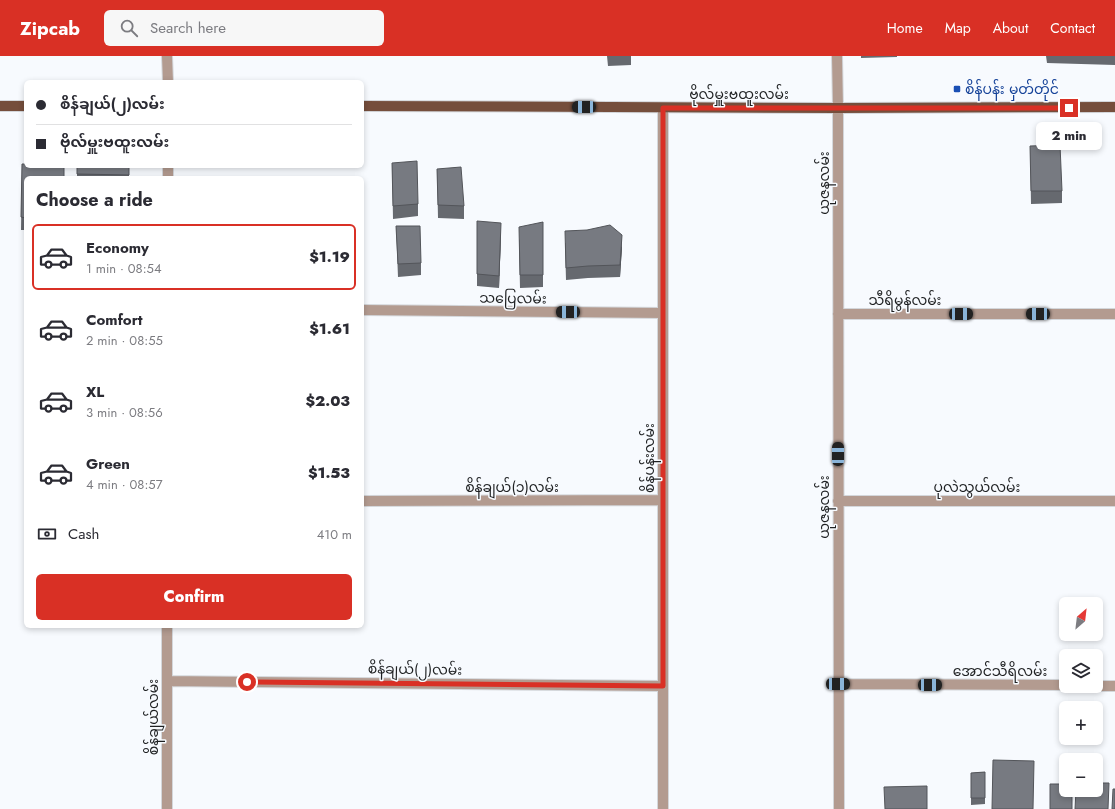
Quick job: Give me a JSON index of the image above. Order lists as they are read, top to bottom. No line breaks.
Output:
{"streets":{"main road":["ဗိုလ်မှူးဗထူးလမ်း"],"street":["ယုဇနလမ်း","သပြေလမ်း","သီရိမွန်လမ်း","စိန်ပန်းလမ်း","စိန်ချယ်(၁)လမ်း","ပုလဲသွယ်လမ်း","စိန်ချယ်(၂)လမ်း","အောင်သီရိလမ်း","စိန်ချယ်လမ်း"]},"crossings":[["ဗိုလ်မှူးဗထူးလမ်း","ယုဇနလမ်း"],["ဗိုလ်မှူးဗထူးလမ်း","စိန်ပန်းလမ်း"],["ယုဇနလမ်း","သီရိမွန်လမ်း"],["ယုဇနလမ်း","ပုလဲသွယ်လမ်း"],["ယုဇနလမ်း","အောင်သီရိလမ်း"],["သပြေလမ်း","စိန်ပန်းလမ်း"],["စိန်ပန်းလမ်း","စိန်ချယ်(၁)လမ်း"],["စိန်ပန်းလမ်း","စိန်ချယ်(၂)လမ်း"],["စိန်ချယ်(၂)လမ်း","စိန်ချယ်လမ်း"]],"places":{"transit":["စိန်ပန်း မှတ်တိုင်"]},"north":"top right","page":{"header":"Zipcab","search":"Search here","nav":["Home","Map","About","Contact"],"banner":["စိန်ချယ်(၂)လမ်း","ဗိုလ်မှူးဗထူးလမ်း"],"bubble":"2 min","heading":"Choose a ride","list":[{"name":"Economy","note":"1 min · 08:54","value":"$1.19"},{"name":"Comfort","note":"2 min · 08:55","value":"$1.61"},{"name":"XL","note":"3 min · 08:56","value":"$2.03"},{"name":"Green","note":"4 min · 08:57","value":"$1.53"}],"pay":["Cash","410 m"],"buttons":"Confirm","map_buttons":["+","−"]}}
